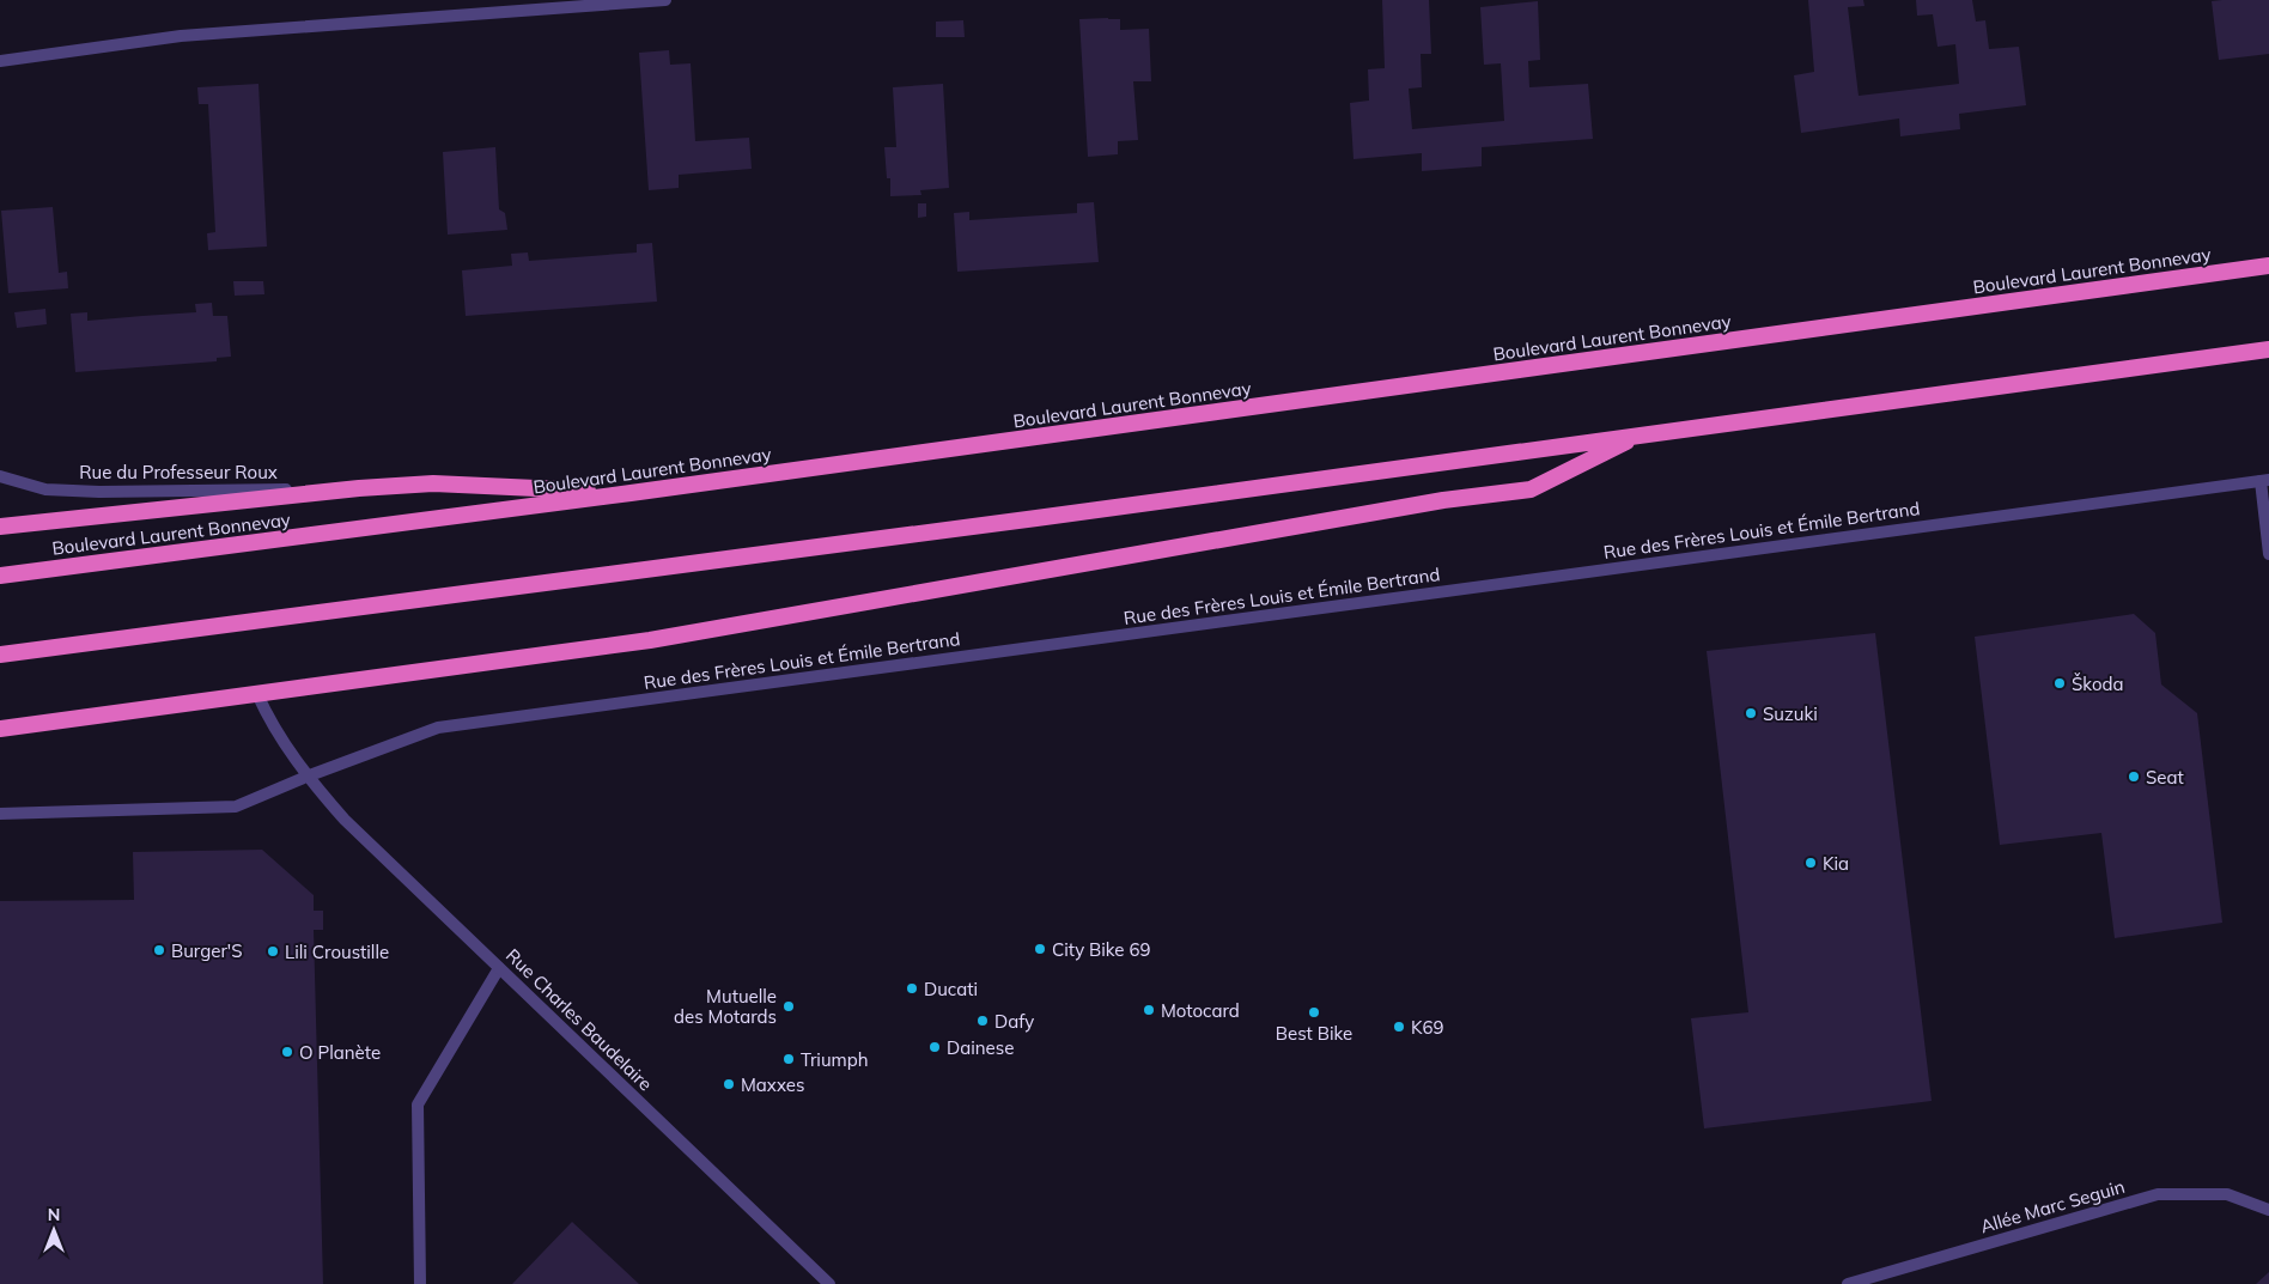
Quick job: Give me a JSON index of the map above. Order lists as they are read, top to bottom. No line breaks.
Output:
{"streets":{"highway":["Boulevard Laurent Bonnevay"],"street":["Rue du Professeur Roux","Rue des Frères Louis et Émile Bertrand","Rue Charles Baudelaire","Allée Marc Seguin"]},"crossings":[["Rue des Frères Louis et Émile Bertrand","Rue Charles Baudelaire"]],"places":["Škoda","Suzuki","Seat","Kia","City Bike 69","Burger'S","Lili Croustille","Ducati","Mutuelle des Motards","Motocard","Best Bike","Dafy","K69","Dainese","O Planète","Triumph","Maxxes"],"north":"top"}
